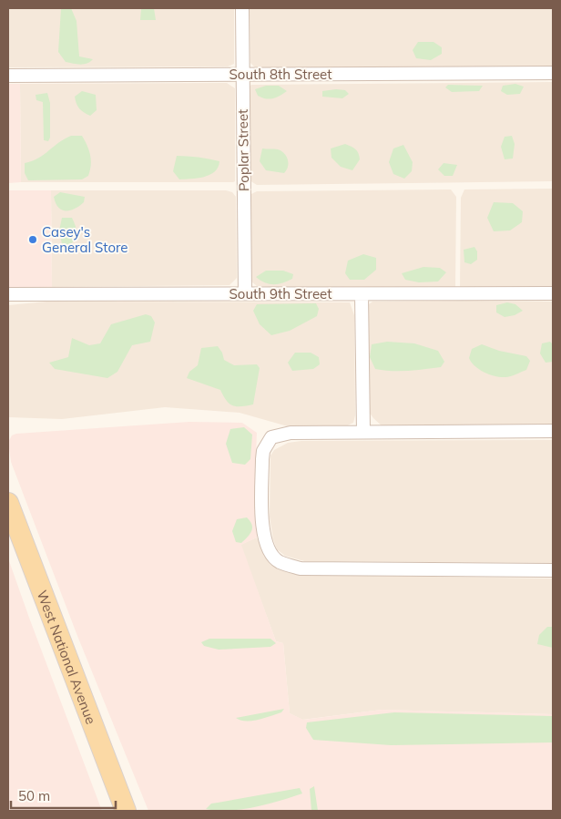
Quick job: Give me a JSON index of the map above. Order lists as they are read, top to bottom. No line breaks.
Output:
{"streets":{"main road":["West National Avenue"],"street":["South 8th Street","Poplar Street","South 9th Street"]},"crossings":[["South 8th Street","Poplar Street"],["Poplar Street","South 9th Street"]],"places":["Casey's General Store"],"scale_bar":"50 m"}
